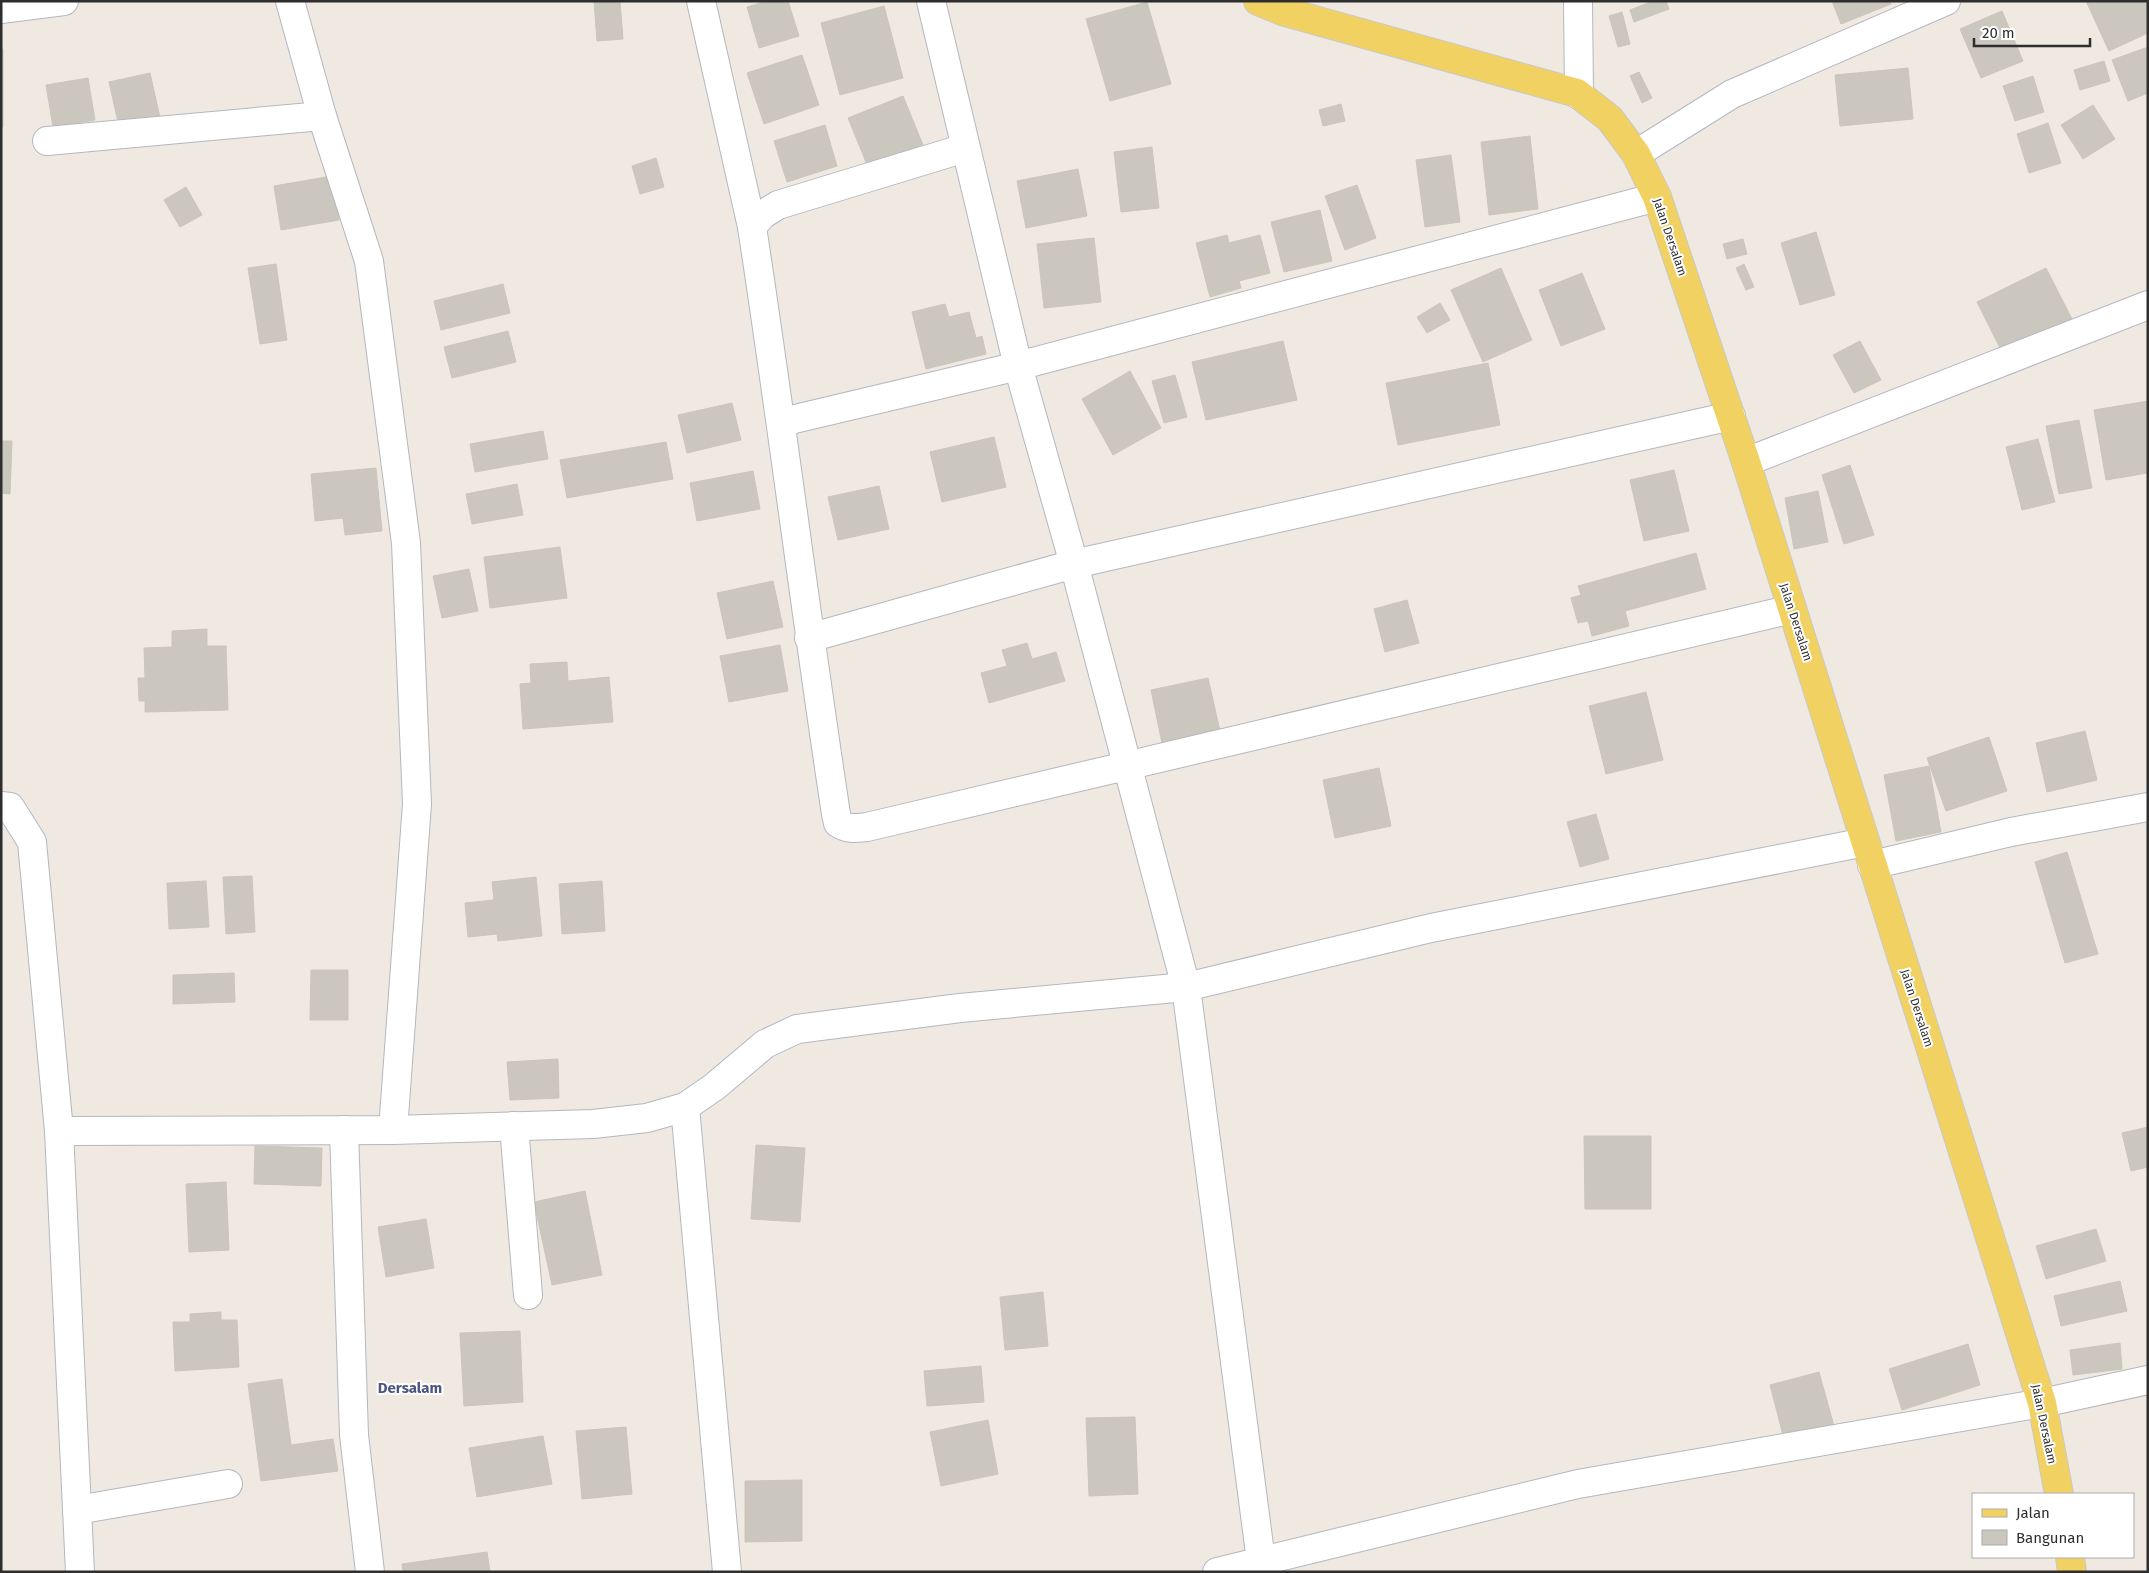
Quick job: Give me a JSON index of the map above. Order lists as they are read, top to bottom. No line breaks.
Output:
{"streets":{"main road":["Jalan Dersalam"]},"districts":["Dersalam"],"legend":["Jalan","Bangunan"],"scale_bar":"20 m"}
